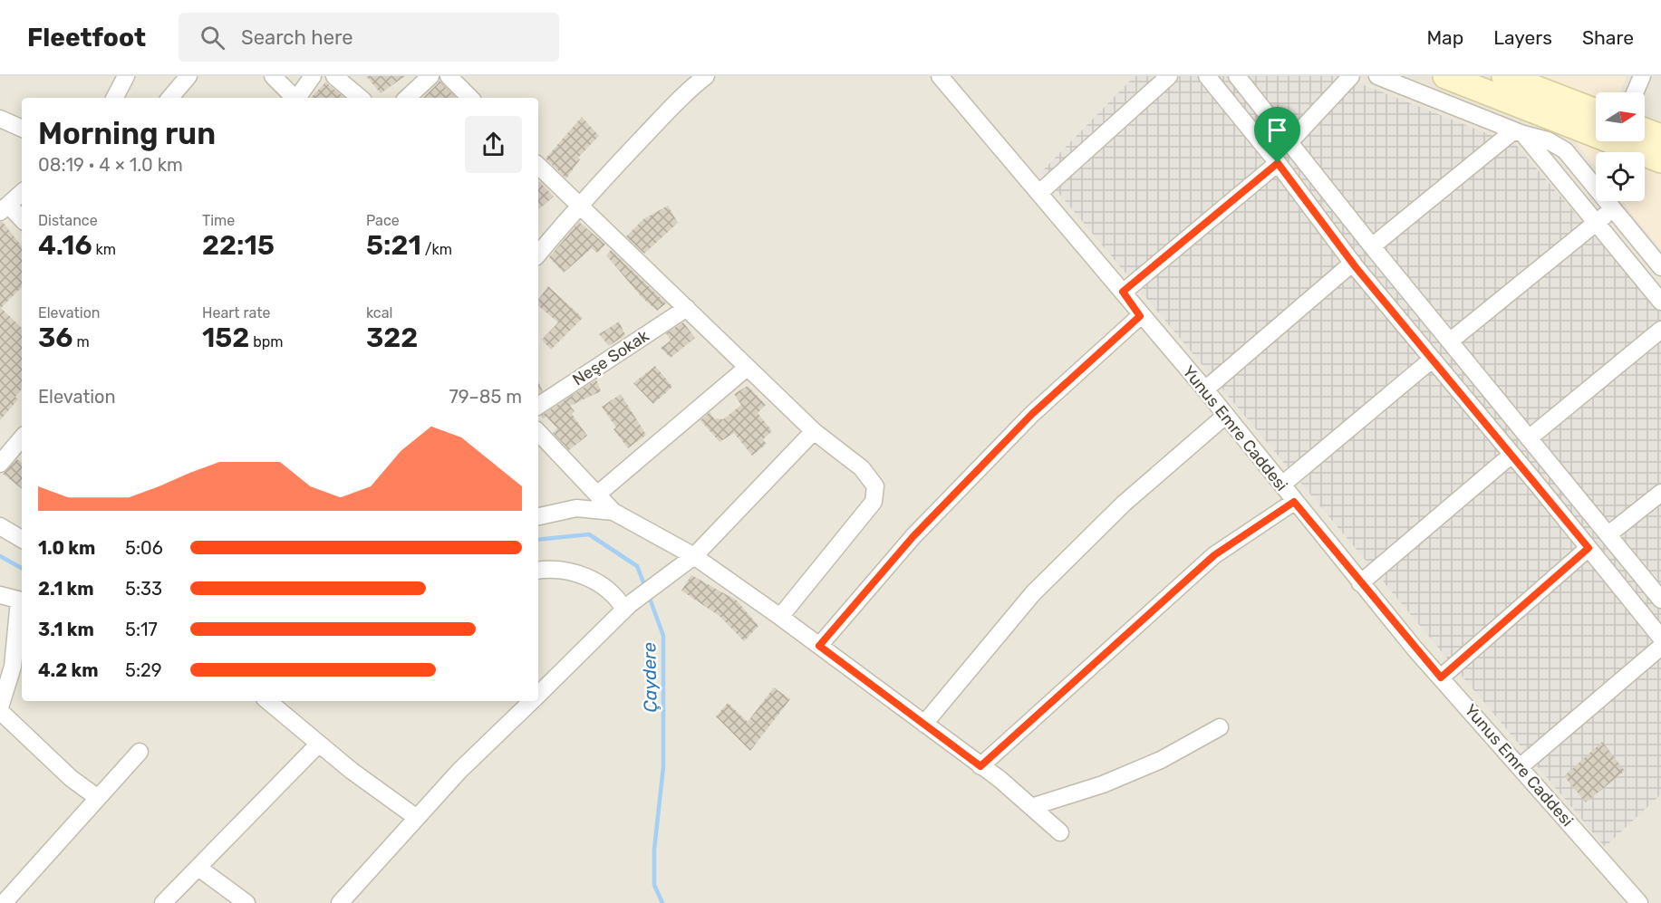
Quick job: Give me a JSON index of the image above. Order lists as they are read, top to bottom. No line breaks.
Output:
{"streets":{"street":["Neşe Sokak","Yunus Emre Caddesi"]},"water":["Çaydere"],"north":"right","page":{"header":"Fleetfoot","search":"Search here","nav":["Map","Layers","Share"],"heading":["Morning run","08:19 · 4 × 1.0 km"],"stats":[["Distance","4.16 km"],["Time","22:15"],["Pace","5:21 /km"],["Elevation","36 m"],["Heart rate","152 bpm"],["kcal","322"]],"chart":["Elevation","79–85 m"],"list":[{"name":"1.0 km","note":"5:06"},{"name":"2.1 km","note":"5:33"},{"name":"3.1 km","note":"5:17"},{"name":"4.2 km","note":"5:29"}]}}
